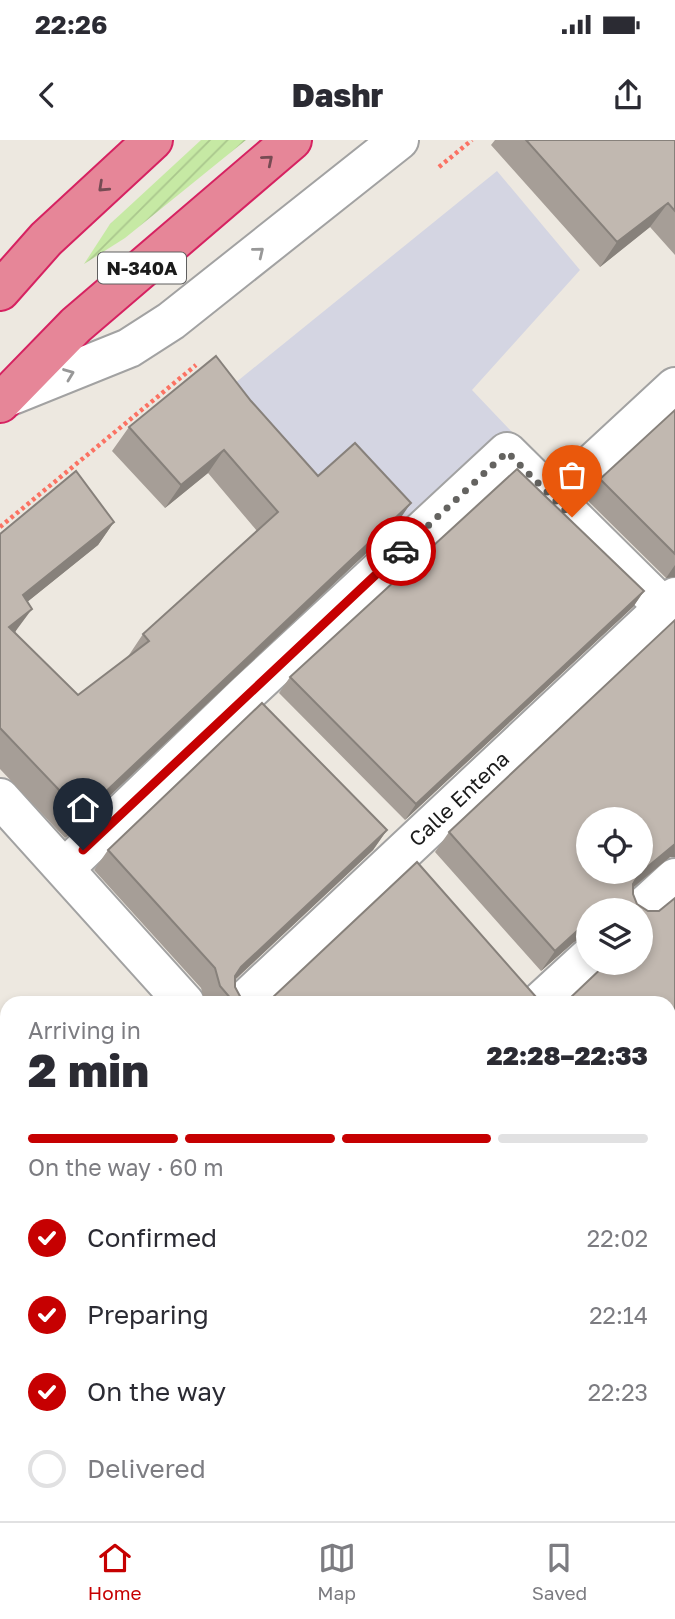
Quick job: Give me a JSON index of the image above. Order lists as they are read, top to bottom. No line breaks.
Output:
{"streets":{"highway":["N-340A"],"street":["Calle Entena"]},"page":{"status":"22:26","header":"Dashr","heading":["2 min","Arriving in","22:28–22:33"],"bar":"On the way · 60 m","list":[["Confirmed","22:02"],["Preparing","22:14"],["On the way","22:23"],"Delivered"],"tabs":["Home","Map","Saved"]}}
